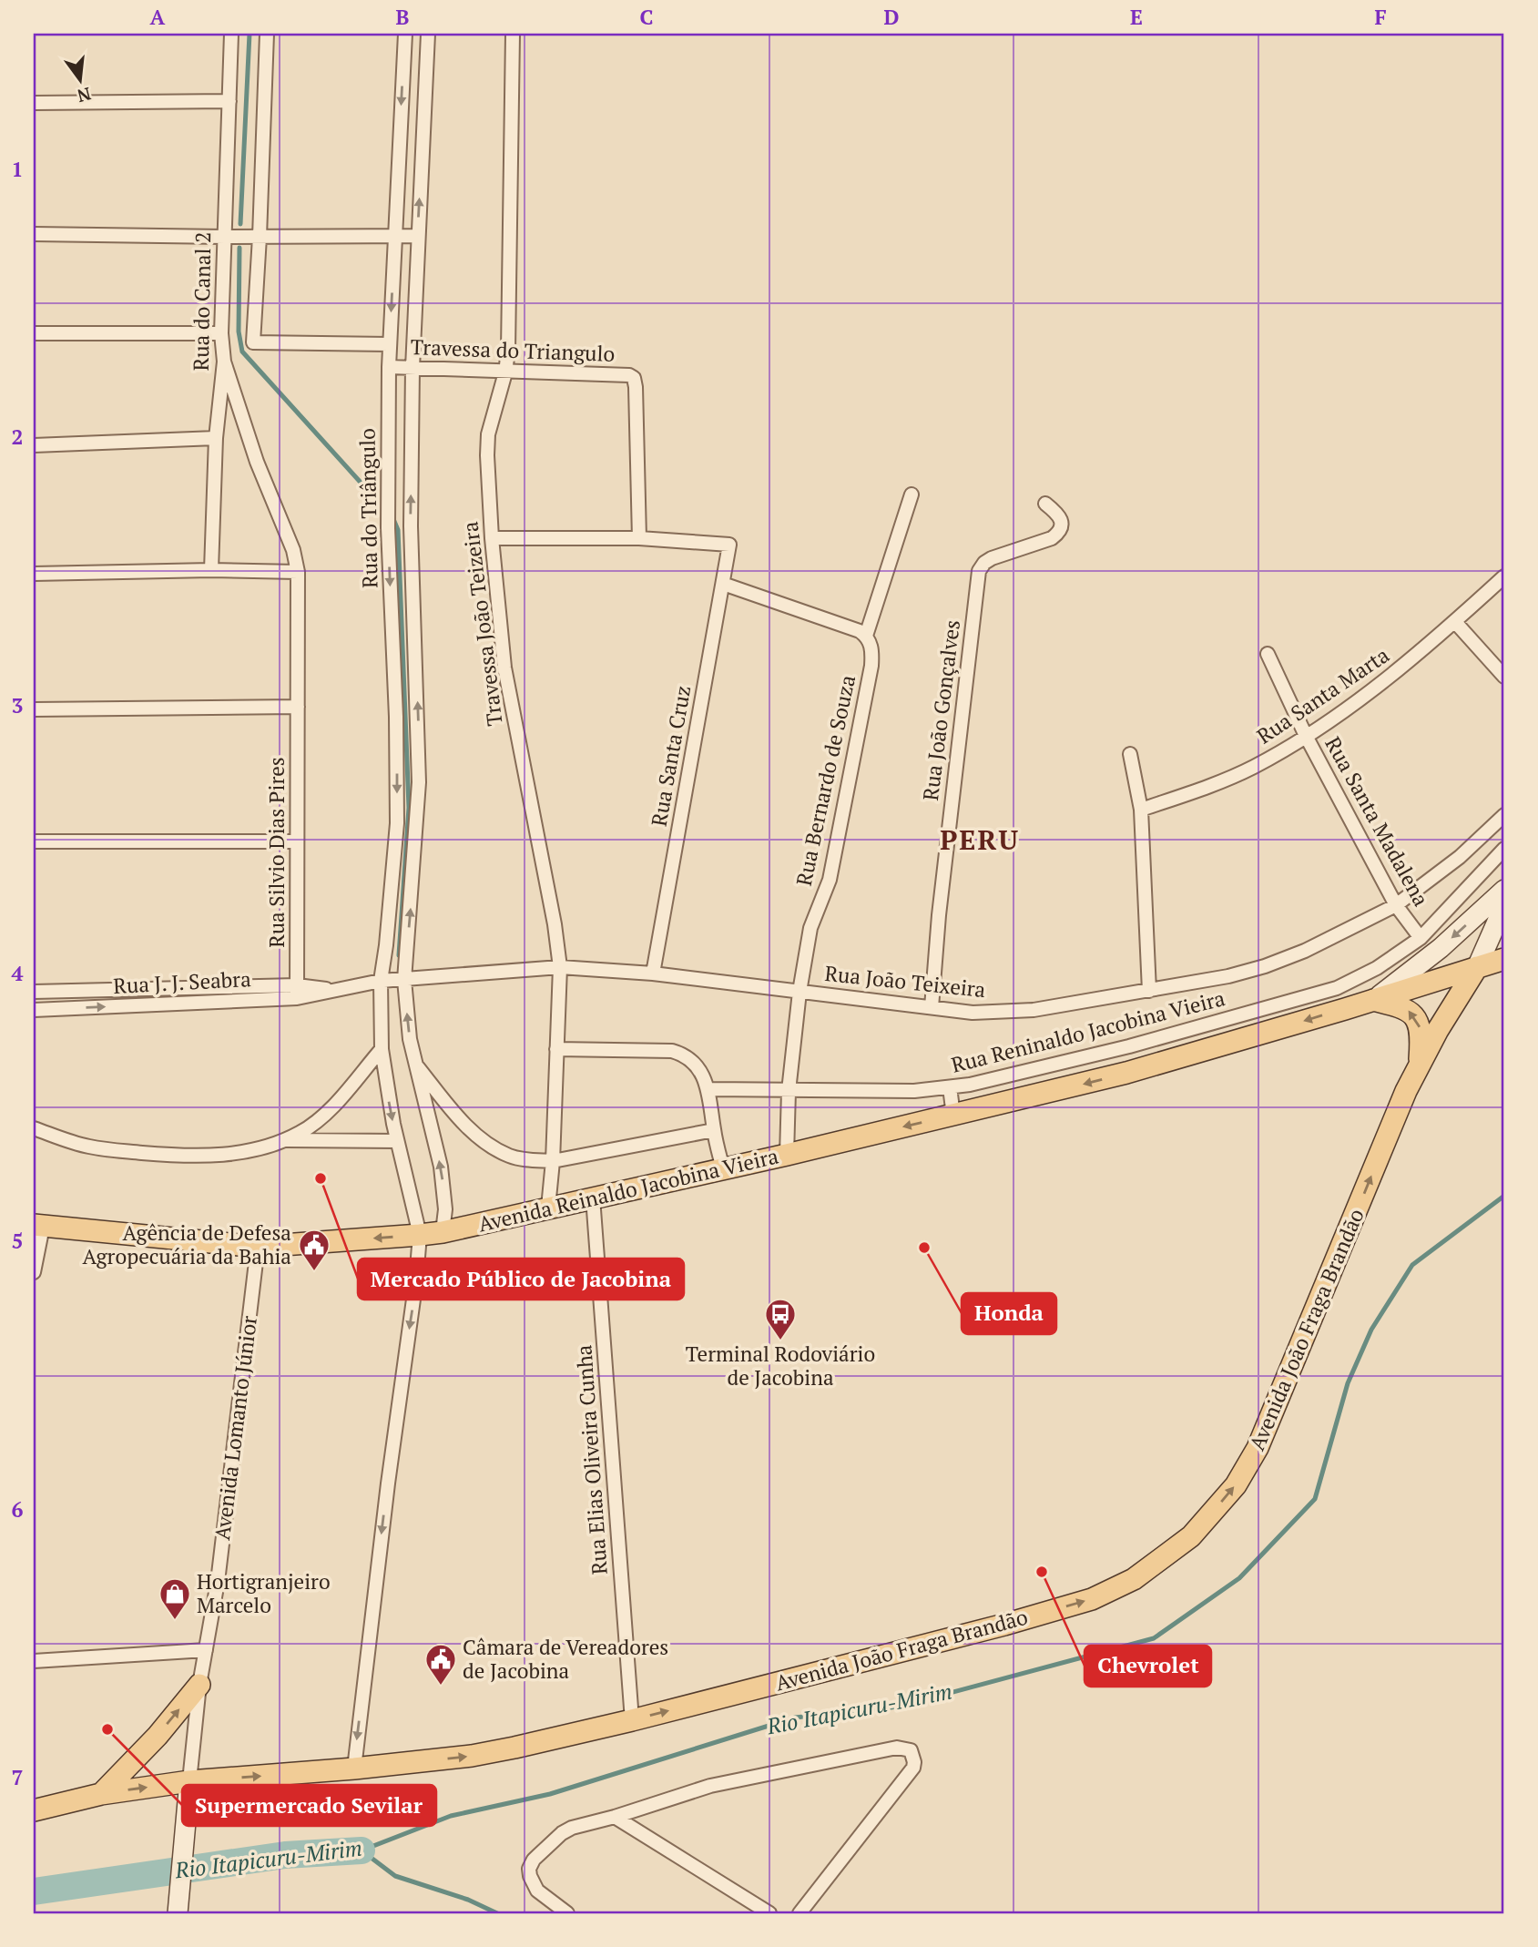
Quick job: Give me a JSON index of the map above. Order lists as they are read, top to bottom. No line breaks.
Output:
{"streets":{"main road":["Avenida Reinaldo Jacobina Vieira","Avenida João Fraga Brandão"],"street":["Rua do Canal 2","Travessa do Triangulo","Rua do Triângulo","Travessa João Teizeira","Rua Santa Marta","Rua João Gonçalves","Rua Santa Cruz","Rua Bernardo de Souza","Rua Santa Madalena","Rua Silvio Dias Pires","Rua João Teixeira","Rua J. J. Seabra","Rua Reninaldo Jacobina Vieira","Avenida Lomanto Júnior","Rua Elias Oliveira Cunha"]},"crossings":[["Rua do Canal 2","Rua Silvio Dias Pires"],["Travessa do Triangulo","Rua do Triângulo"],["Travessa do Triangulo","Travessa João Teizeira"],["Travessa do Triangulo","Rua Santa Cruz"],["Rua do Triângulo","Rua João Teixeira"],["Rua do Triângulo","Rua J. J. Seabra"],["Rua do Triângulo","Avenida Reinaldo Jacobina Vieira"],["Rua do Triângulo","Avenida João Fraga Brandão"],["Travessa João Teizeira","Rua João Teixeira"],["Travessa João Teizeira","Avenida Reinaldo Jacobina Vieira"],["Rua Santa Marta","Rua Santa Madalena"],["Rua João Gonçalves","Rua João Teixeira"],["Rua Santa Cruz","Rua João Teixeira"],["Rua Bernardo de Souza","Rua João Teixeira"],["Rua Bernardo de Souza","Rua Reninaldo Jacobina Vieira"],["Rua Bernardo de Souza","Avenida Reinaldo Jacobina Vieira"],["Rua Santa Madalena","Rua João Teixeira"],["Rua Santa Madalena","Rua Reninaldo Jacobina Vieira"],["Rua Silvio Dias Pires","Rua J. J. Seabra"],["Rua João Teixeira","Rua J. J. Seabra"],["Avenida Reinaldo Jacobina Vieira","Avenida João Fraga Brandão"],["Avenida Reinaldo Jacobina Vieira","Avenida Lomanto Júnior"],["Avenida Reinaldo Jacobina Vieira","Rua Elias Oliveira Cunha"],["Avenida João Fraga Brandão","Avenida Lomanto Júnior"],["Avenida João Fraga Brandão","Rua Elias Oliveira Cunha"]],"one_way":["Avenida Reinaldo Jacobina Vieira","Avenida João Fraga Brandão"],"districts":["PERU"],"water":["Rio Itapicuru-Mirim"],"places":{"other":["Mercado Público de Jacobina","Honda","Chevrolet","Supermercado Sevilar"],"public building":["Agência de Defesa Agropecuária da Bahia","Câmara de Vereadores de Jacobina"],"bus stop":["Terminal Rodoviário de Jacobina"],"shop":["Hortigranjeiro Marcelo"]},"north":"bottom","grid":{"columns":["A","B","C","D","E","F"],"rows":["1","2","3","4","5","6","7"]}}
